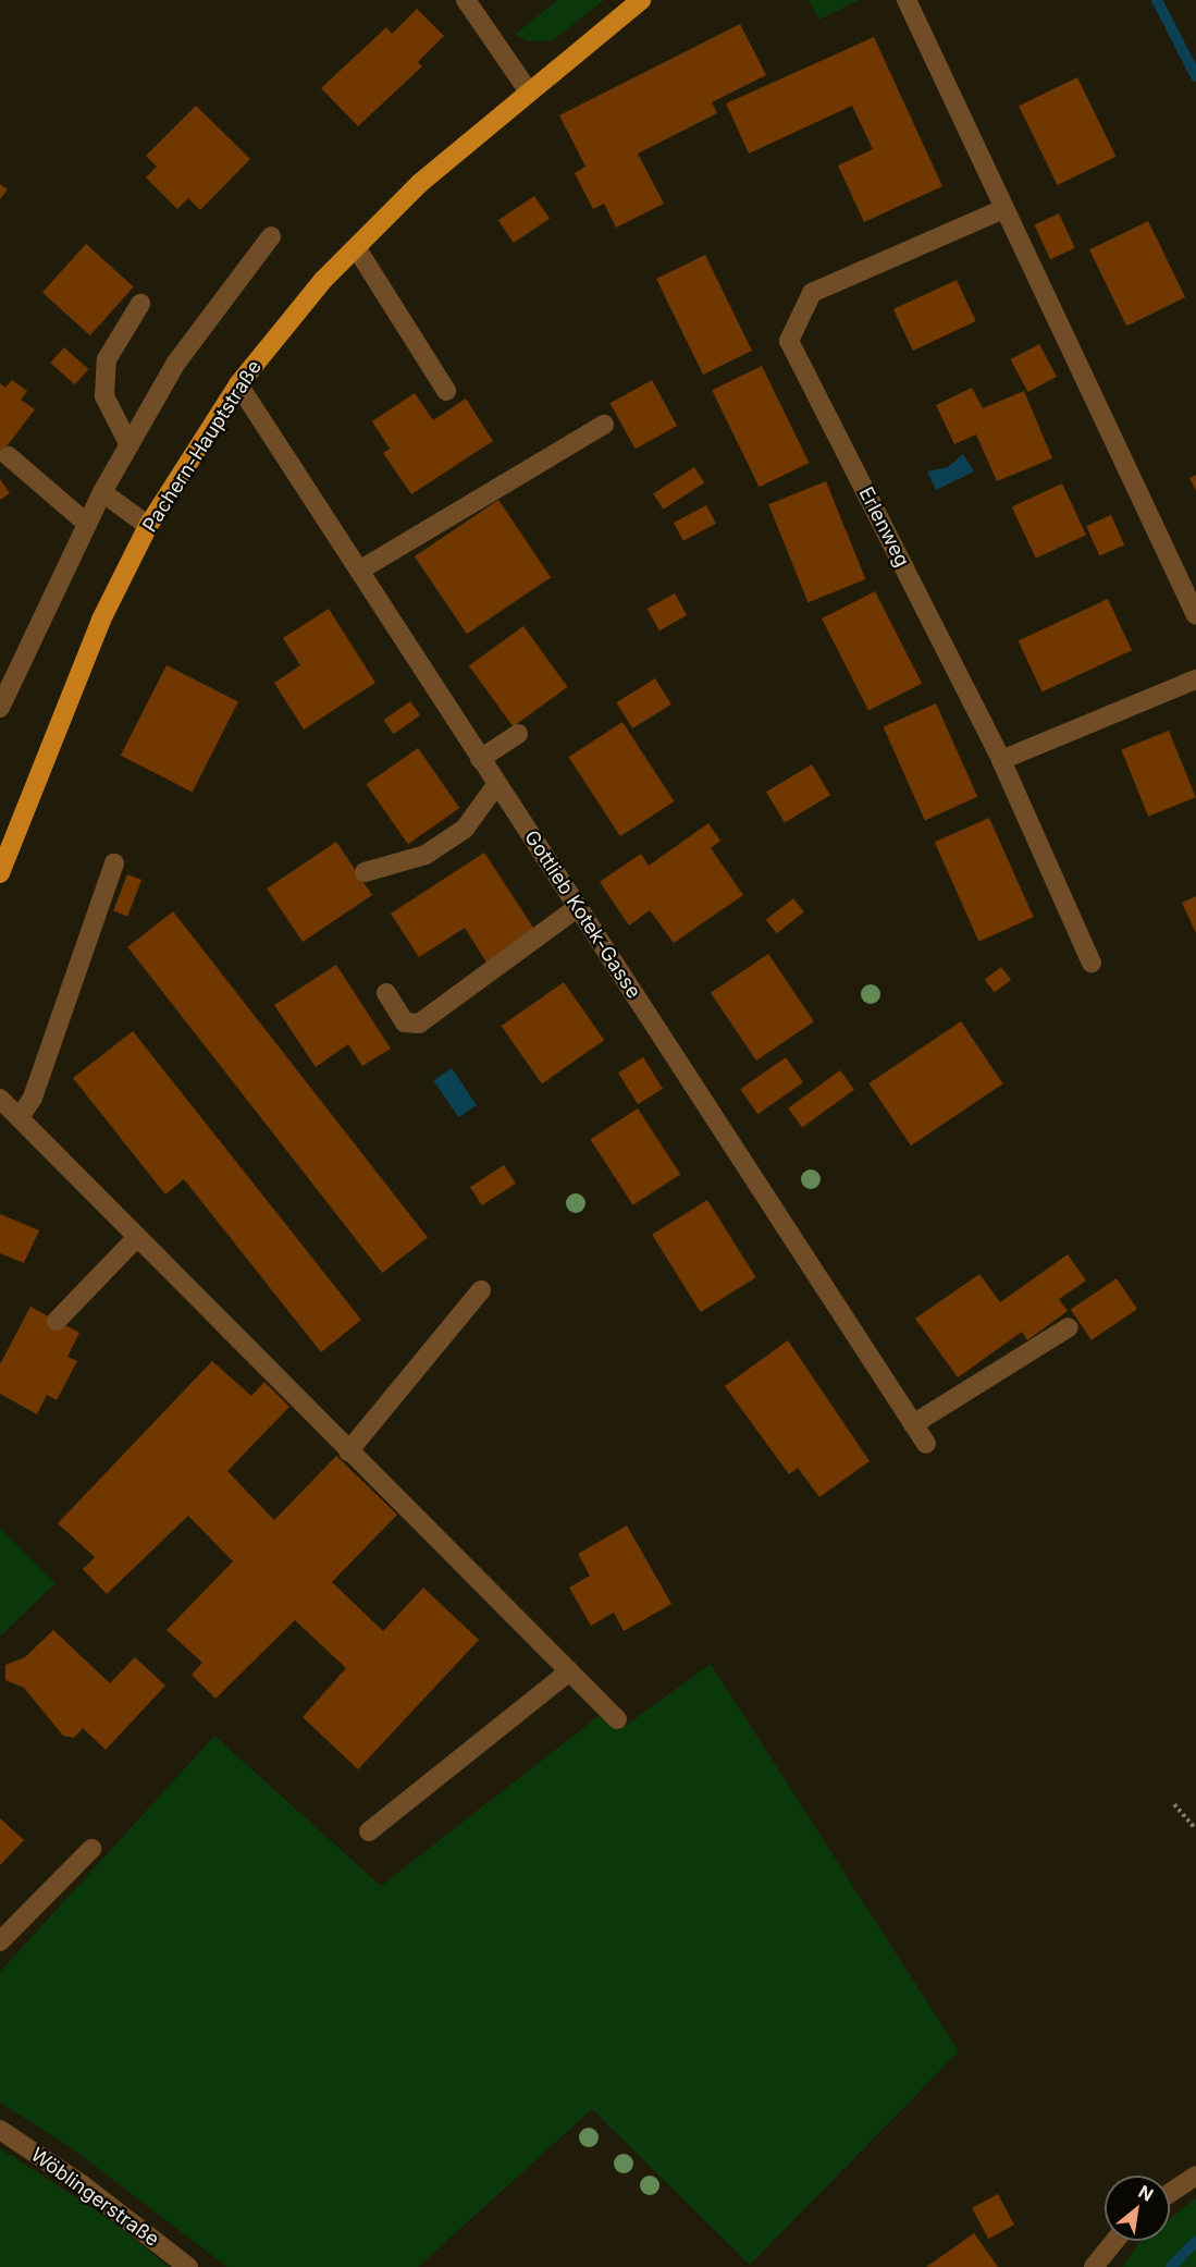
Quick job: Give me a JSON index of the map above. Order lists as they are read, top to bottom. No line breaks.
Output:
{"streets":{"main road":["Pachern-Hauptstraße"],"street":["Erlenweg","Gottlieb Kotek-Gasse","Wöblingerstraße"]},"crossings":[["Pachern-Hauptstraße","Gottlieb Kotek-Gasse"]],"north":"top right"}
